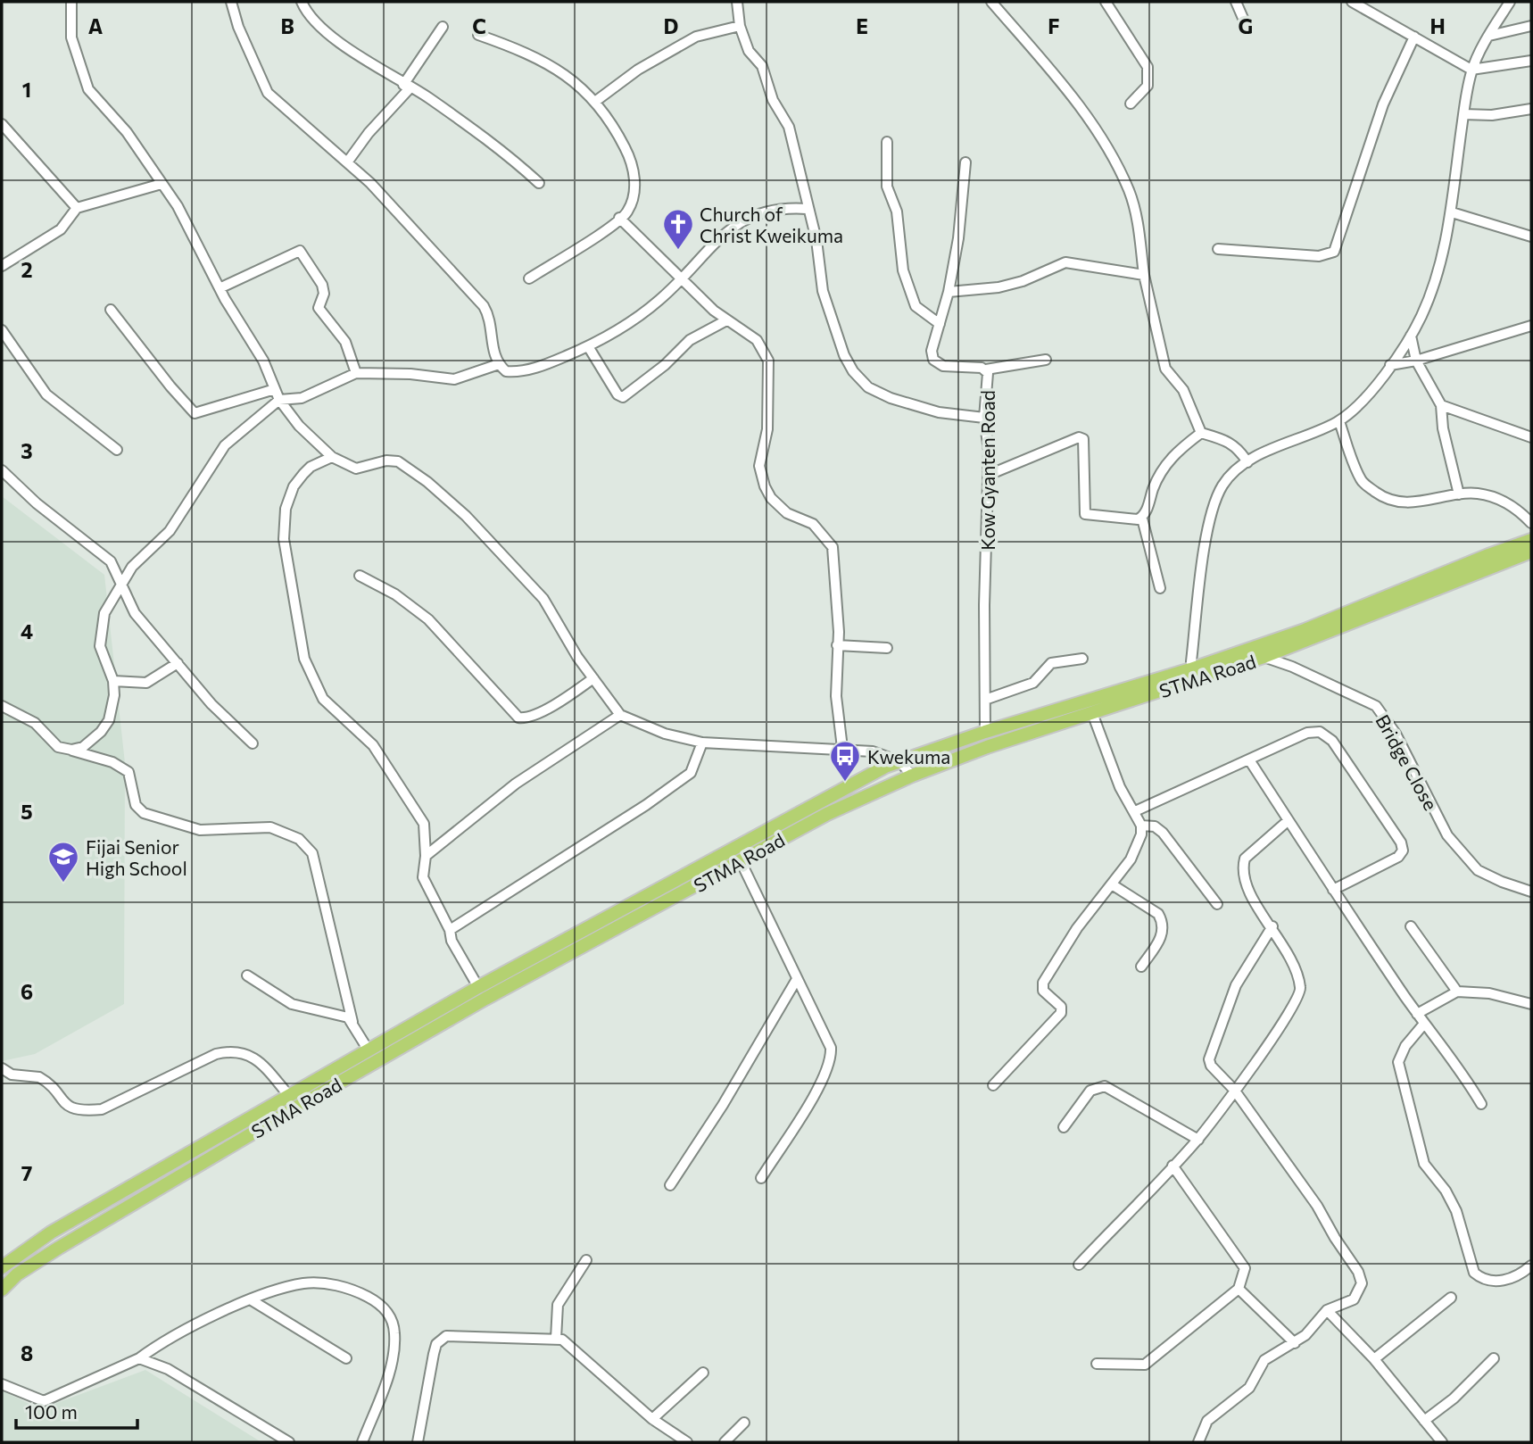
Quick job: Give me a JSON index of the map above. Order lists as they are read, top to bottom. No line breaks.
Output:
{"streets":{"main road":["STMA Road"],"street":["Kow Gyanten Road","Bridge Close"]},"crossings":[["Kow Gyanten Road","STMA Road"],["STMA Road","Bridge Close"]],"places":{"church":["Church of Christ Kweikuma"],"bus stop":["Kwekuma"],"school or university":["Fijai Senior High School"]},"scale_bar":"100 m","grid":{"columns":["A","B","C","D","E","F","G","H"],"rows":["1","2","3","4","5","6","7","8"]}}
